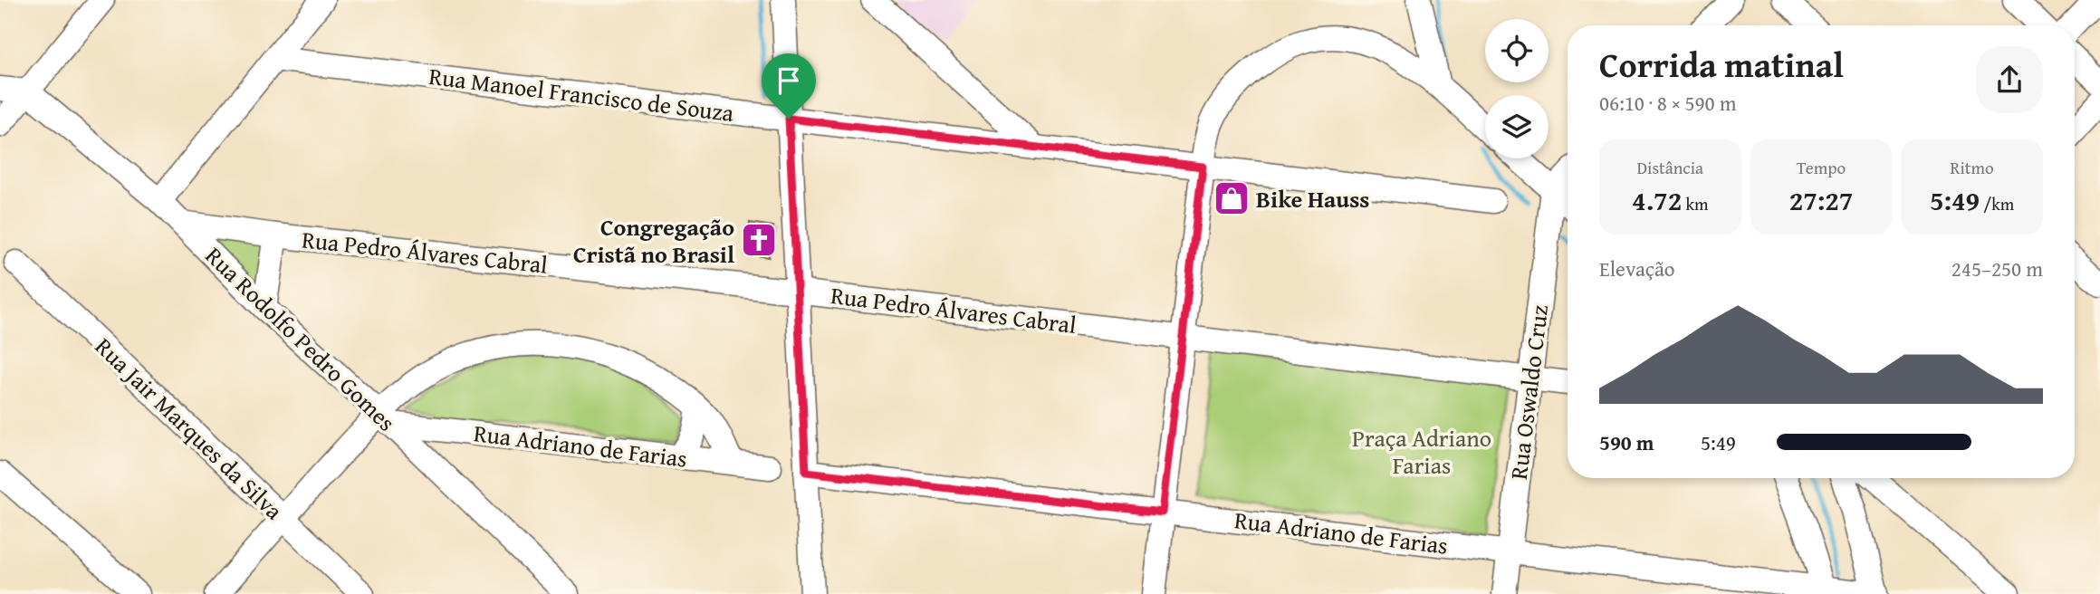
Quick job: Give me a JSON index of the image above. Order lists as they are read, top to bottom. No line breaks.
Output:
{"streets":{"street":["Rua Manoel Francisco de Souza","Rua Pedro Álvares Cabral","Rua Rodolfo Pedro Gomes","Rua Oswaldo Cruz","Rua Jair Marques da Silva","Rua Adriano de Farias"]},"crossings":[["Rua Pedro Álvares Cabral","Rua Rodolfo Pedro Gomes"],["Rua Pedro Álvares Cabral","Rua Oswaldo Cruz"],["Rua Rodolfo Pedro Gomes","Rua Adriano de Farias"],["Rua Oswaldo Cruz","Rua Adriano de Farias"]],"parks":["Praça Adriano Farias"],"places":{"shop":["Bike Hauss"],"church":["Congregação Cristã no Brasil"]},"page":{"heading":["Corrida matinal","06:10 · 8 × 590 m"],"stats":[["Distância","4.72 km"],["Tempo","27:27"],["Ritmo","5:49 /km"]],"chart":["Elevação","245–250 m"],"list":[{"name":"590 m","note":"5:49"}]}}
